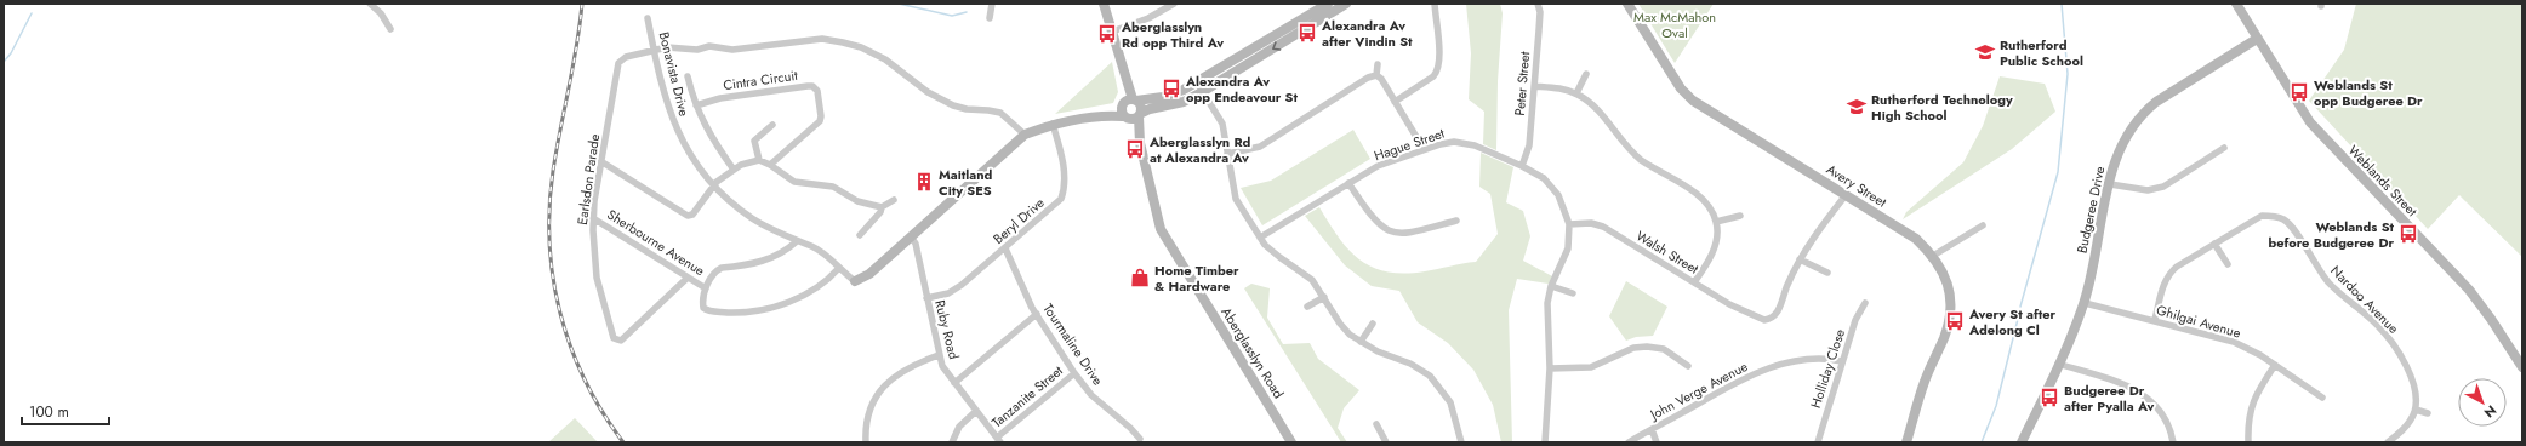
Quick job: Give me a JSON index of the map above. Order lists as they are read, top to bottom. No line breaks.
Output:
{"streets":{"street":["Bonavista Drive","Cintra Circuit","Peter Street","Hague Street","Earlsdon Parade","Weblands Street","Avery Street","Budgeree Drive","Beryl Drive","Sherbourne Avenue","Walsh Street","Nardoo Avenue","Ghilgai Avenue","Ruby Road","Tourmaline Drive","Aberglasslyn Road","Holliday Close","John Verge Avenue","Tanzanite Street"]},"crossings":[["Bonavista Drive","Earlsdon Parade"],["Peter Street","Hague Street"],["Hague Street","Walsh Street"],["Earlsdon Parade","Sherbourne Avenue"],["Weblands Street","Budgeree Drive"],["Budgeree Drive","Ghilgai Avenue"],["Beryl Drive","Ruby Road"],["Beryl Drive","Tourmaline Drive"],["Nardoo Avenue","Ghilgai Avenue"],["Ruby Road","Tanzanite Street"],["Tourmaline Drive","Tanzanite Street"],["Holliday Close","John Verge Avenue"]],"parks":["Max McMahon Oval"],"places":{"bus stop":["Alexandra Av after Vindin St","Aberglasslyn Rd opp Third Av","Alexandra Av opp Endeavour St","Weblands St opp Budgeree Dr","Aberglasslyn Rd at Alexandra Av","Weblands St before Budgeree Dr","Avery St after Adelong Cl","Budgeree Dr after Pyalla Av"],"school or university":["Rutherford Public School","Rutherford Technology High School"],"building":["Maitland City SES"],"shop":["Home Timber & Hardware"]},"scale_bar":"100 m","north":"bottom right"}
